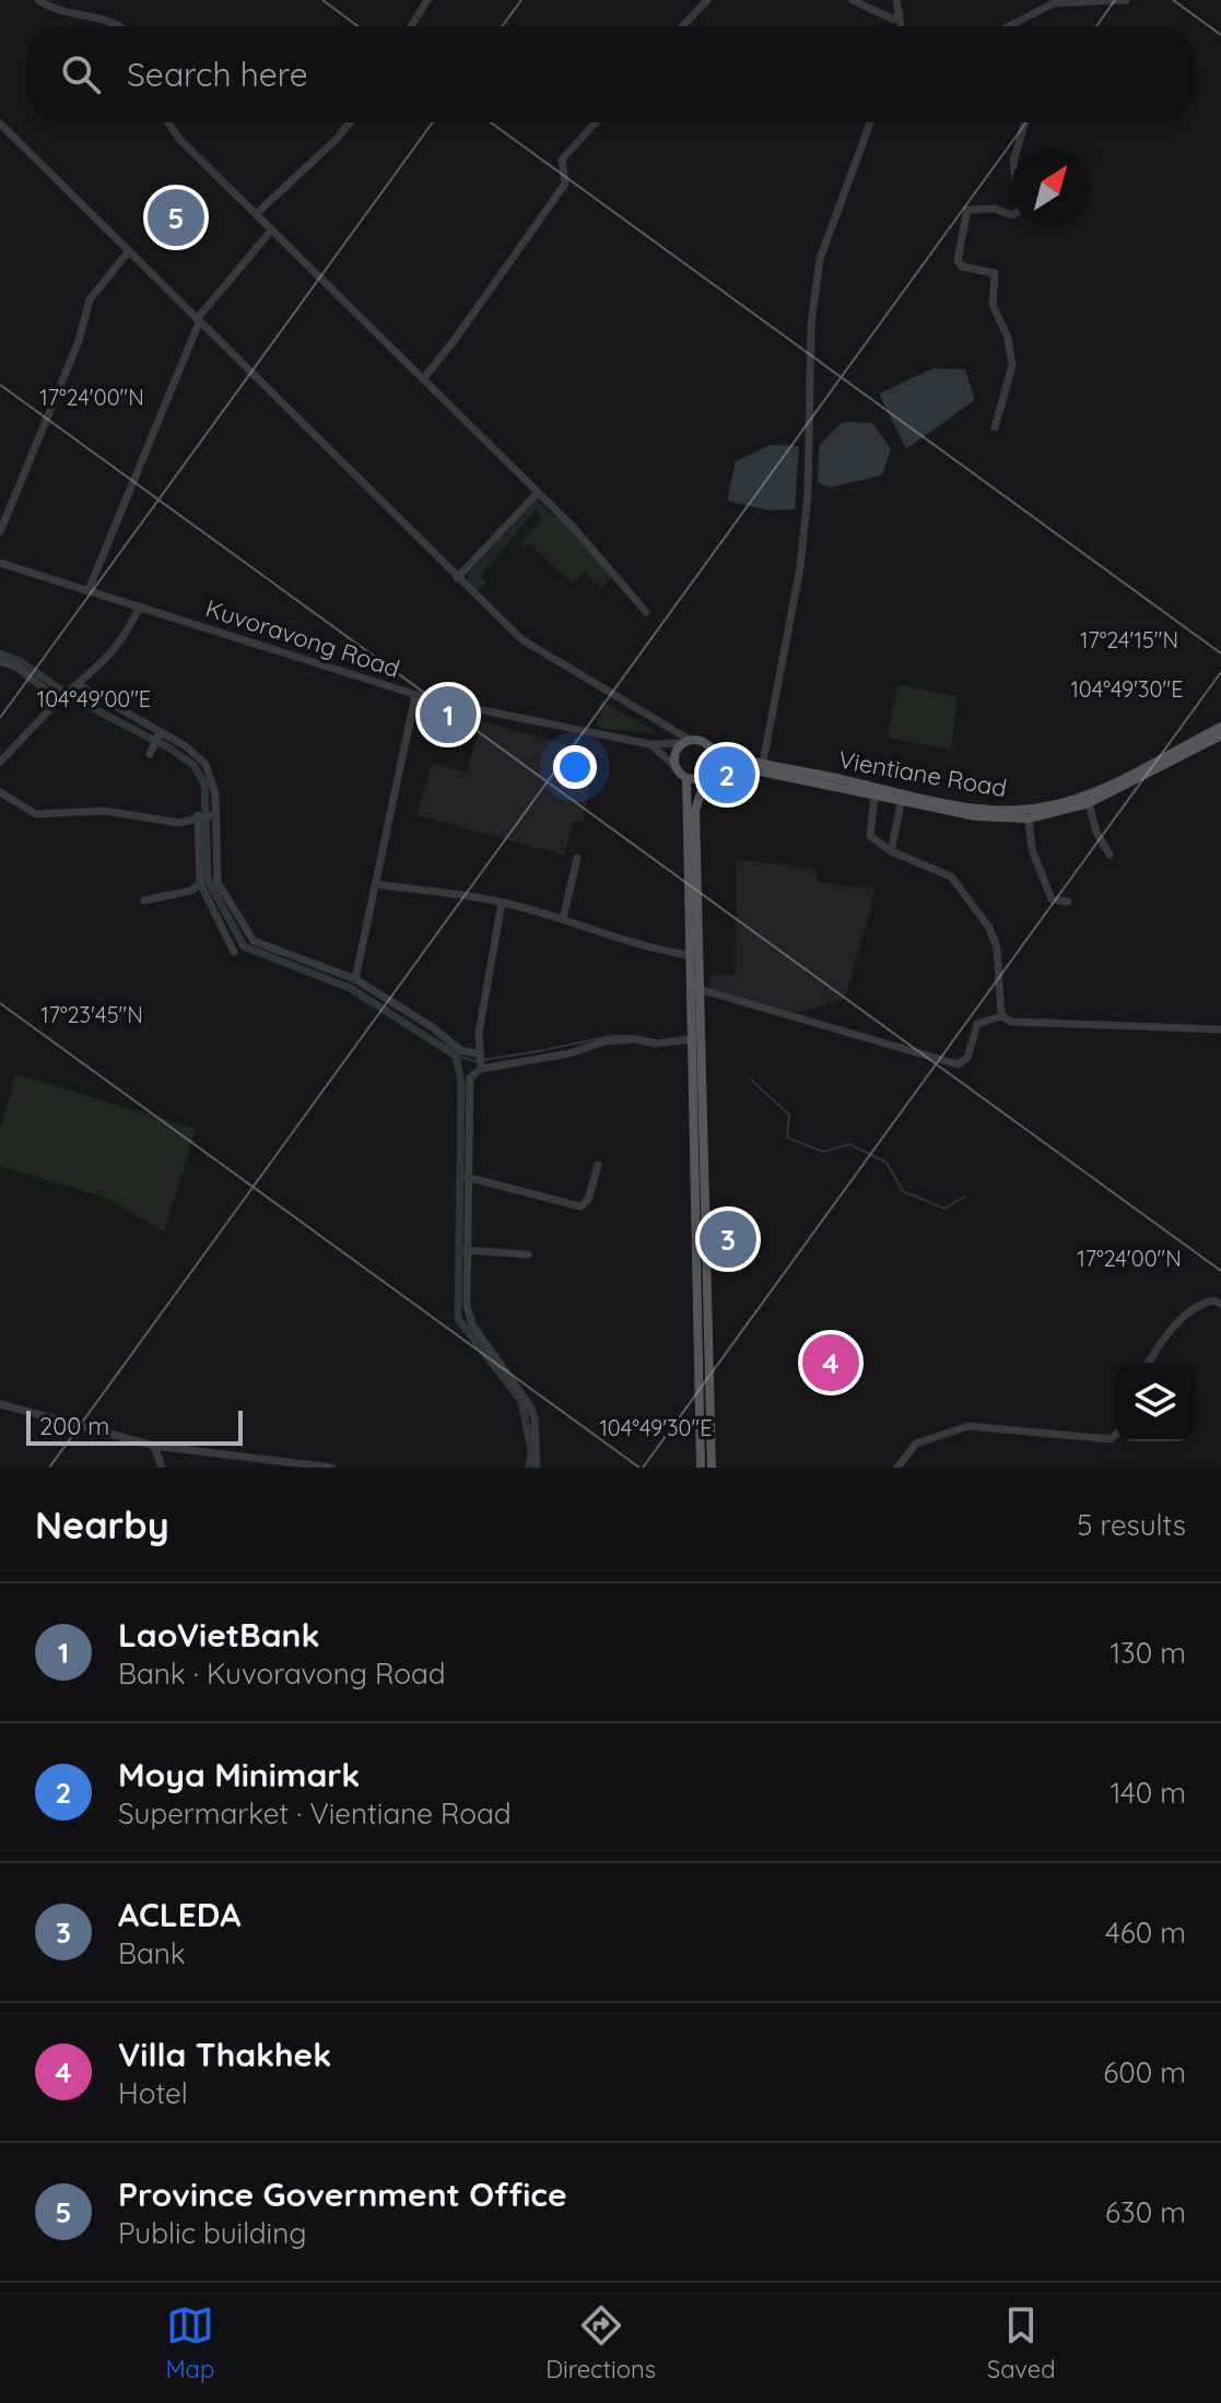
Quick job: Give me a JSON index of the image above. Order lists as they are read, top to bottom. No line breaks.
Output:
{"streets":{"main road":["Vientiane Road"],"street":["Kuvoravong Road"]},"crossings":[["Kuvoravong Road","Vientiane Road"]],"scale_bar":"200 m","north":"top right","page":{"search":"Search here","pins":["5","1","2","3","4"],"scale":"200 m","heading":["Nearby","5 results"],"list":[{"mark":"1","name":"LaoVietBank","note":"Bank · Kuvoravong Road","value":"130 m"},{"mark":"2","name":"Moya Minimark","note":"Supermarket · Vientiane Road","value":"140 m"},{"mark":"3","name":"ACLEDA","note":"Bank","value":"460 m"},{"mark":"4","name":"Villa Thakhek","note":"Hotel","value":"600 m"},{"mark":"5","name":"Province Government Office","note":"Public building","value":"630 m"}],"nav":["Map","Directions","Saved"]},"coordinates":["17°24'00\"N","17°24'15\"N","104°49'30\"E","104°49'00\"E","17°23'45\"N"]}
